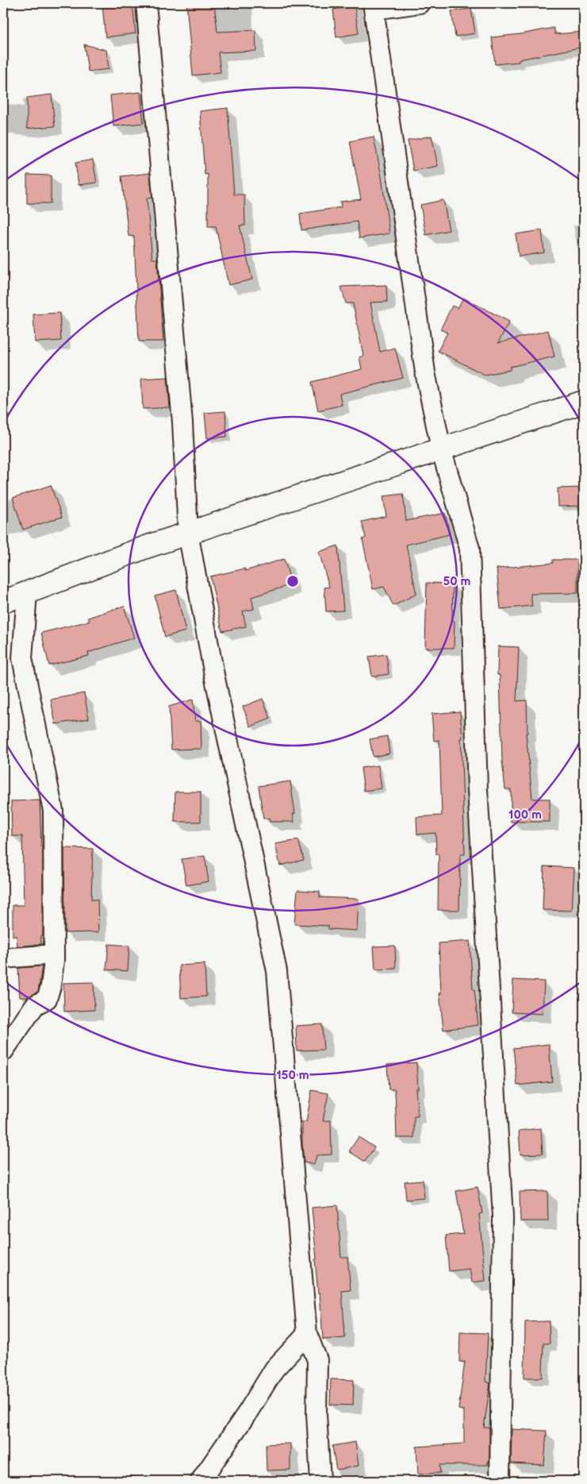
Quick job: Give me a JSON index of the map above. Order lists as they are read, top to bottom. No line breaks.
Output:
{"rings":["50 m","100 m","150 m"]}
